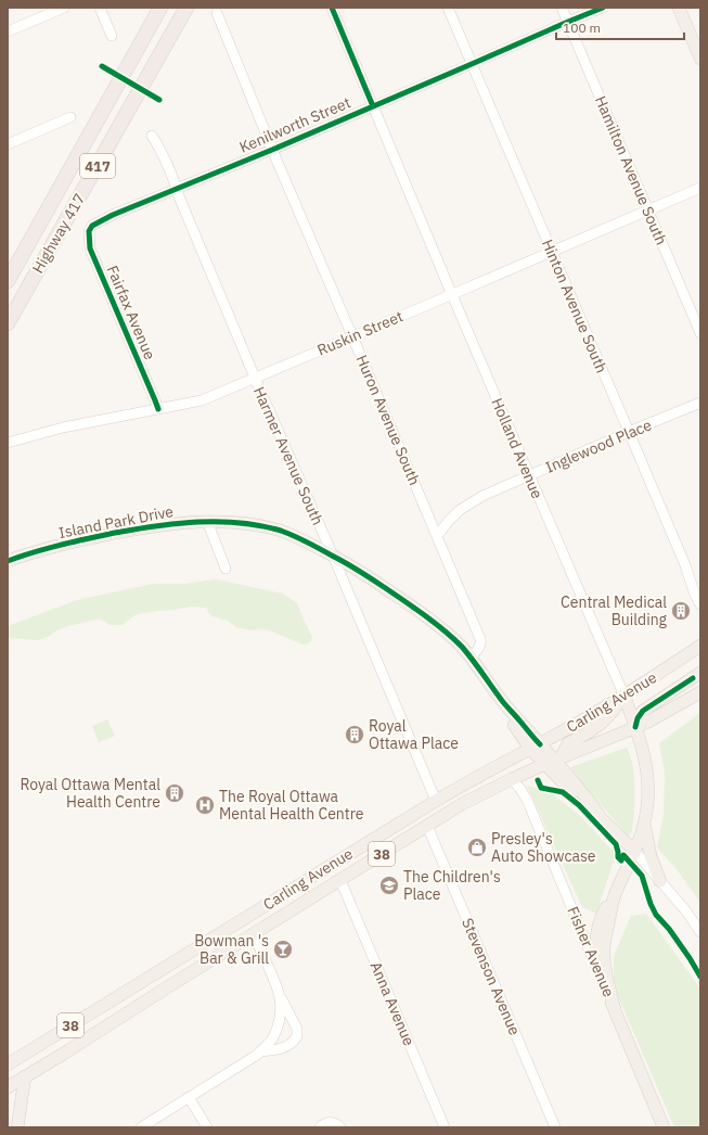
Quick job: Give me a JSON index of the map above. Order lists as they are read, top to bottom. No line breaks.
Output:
{"streets":{"highway":["417","Highway 417"],"main road":["Holland Avenue","Island Park Drive","Carling Avenue","38","Fisher Avenue"],"street":["Kenilworth Street","Hamilton Avenue South","Hinton Avenue South","Fairfax Avenue","Ruskin Street","Huron Avenue South","Inglewood Place","Harmer Avenue South","Stevenson Avenue","Anna Avenue"]},"crossings":[["Kenilworth Street","Hamilton Avenue South"],["Kenilworth Street","Hinton Avenue South"],["Kenilworth Street","Fairfax Avenue"],["Kenilworth Street","Huron Avenue South"],["Kenilworth Street","Holland Avenue"],["Kenilworth Street","Harmer Avenue South"],["Hamilton Avenue South","Ruskin Street"],["Hinton Avenue South","Ruskin Street"],["Hinton Avenue South","Inglewood Place"],["Fairfax Avenue","Ruskin Street"],["Ruskin Street","Huron Avenue South"],["Ruskin Street","Holland Avenue"],["Ruskin Street","Harmer Avenue South"],["Huron Avenue South","Inglewood Place"],["Huron Avenue South","Island Park Drive"],["Inglewood Place","Holland Avenue"],["Holland Avenue","Island Park Drive"],["Holland Avenue","Carling Avenue"],["Holland Avenue","Fisher Avenue"],["Harmer Avenue South","Island Park Drive"],["Harmer Avenue South","Carling Avenue"],["Island Park Drive","Carling Avenue"],["Carling Avenue","Fisher Avenue"],["Carling Avenue","Stevenson Avenue"],["Carling Avenue","Anna Avenue"]],"places":{"building":["Central Medical Building","Royal Ottawa Place","Royal Ottawa Mental Health Centre"],"hospital":["The Royal Ottawa Mental Health Centre"],"shop":["Presley's Auto Showcase"],"school or university":["The Children's Place"],"bar":["Bowman 's Bar & Grill"]},"scale_bar":"100 m"}
